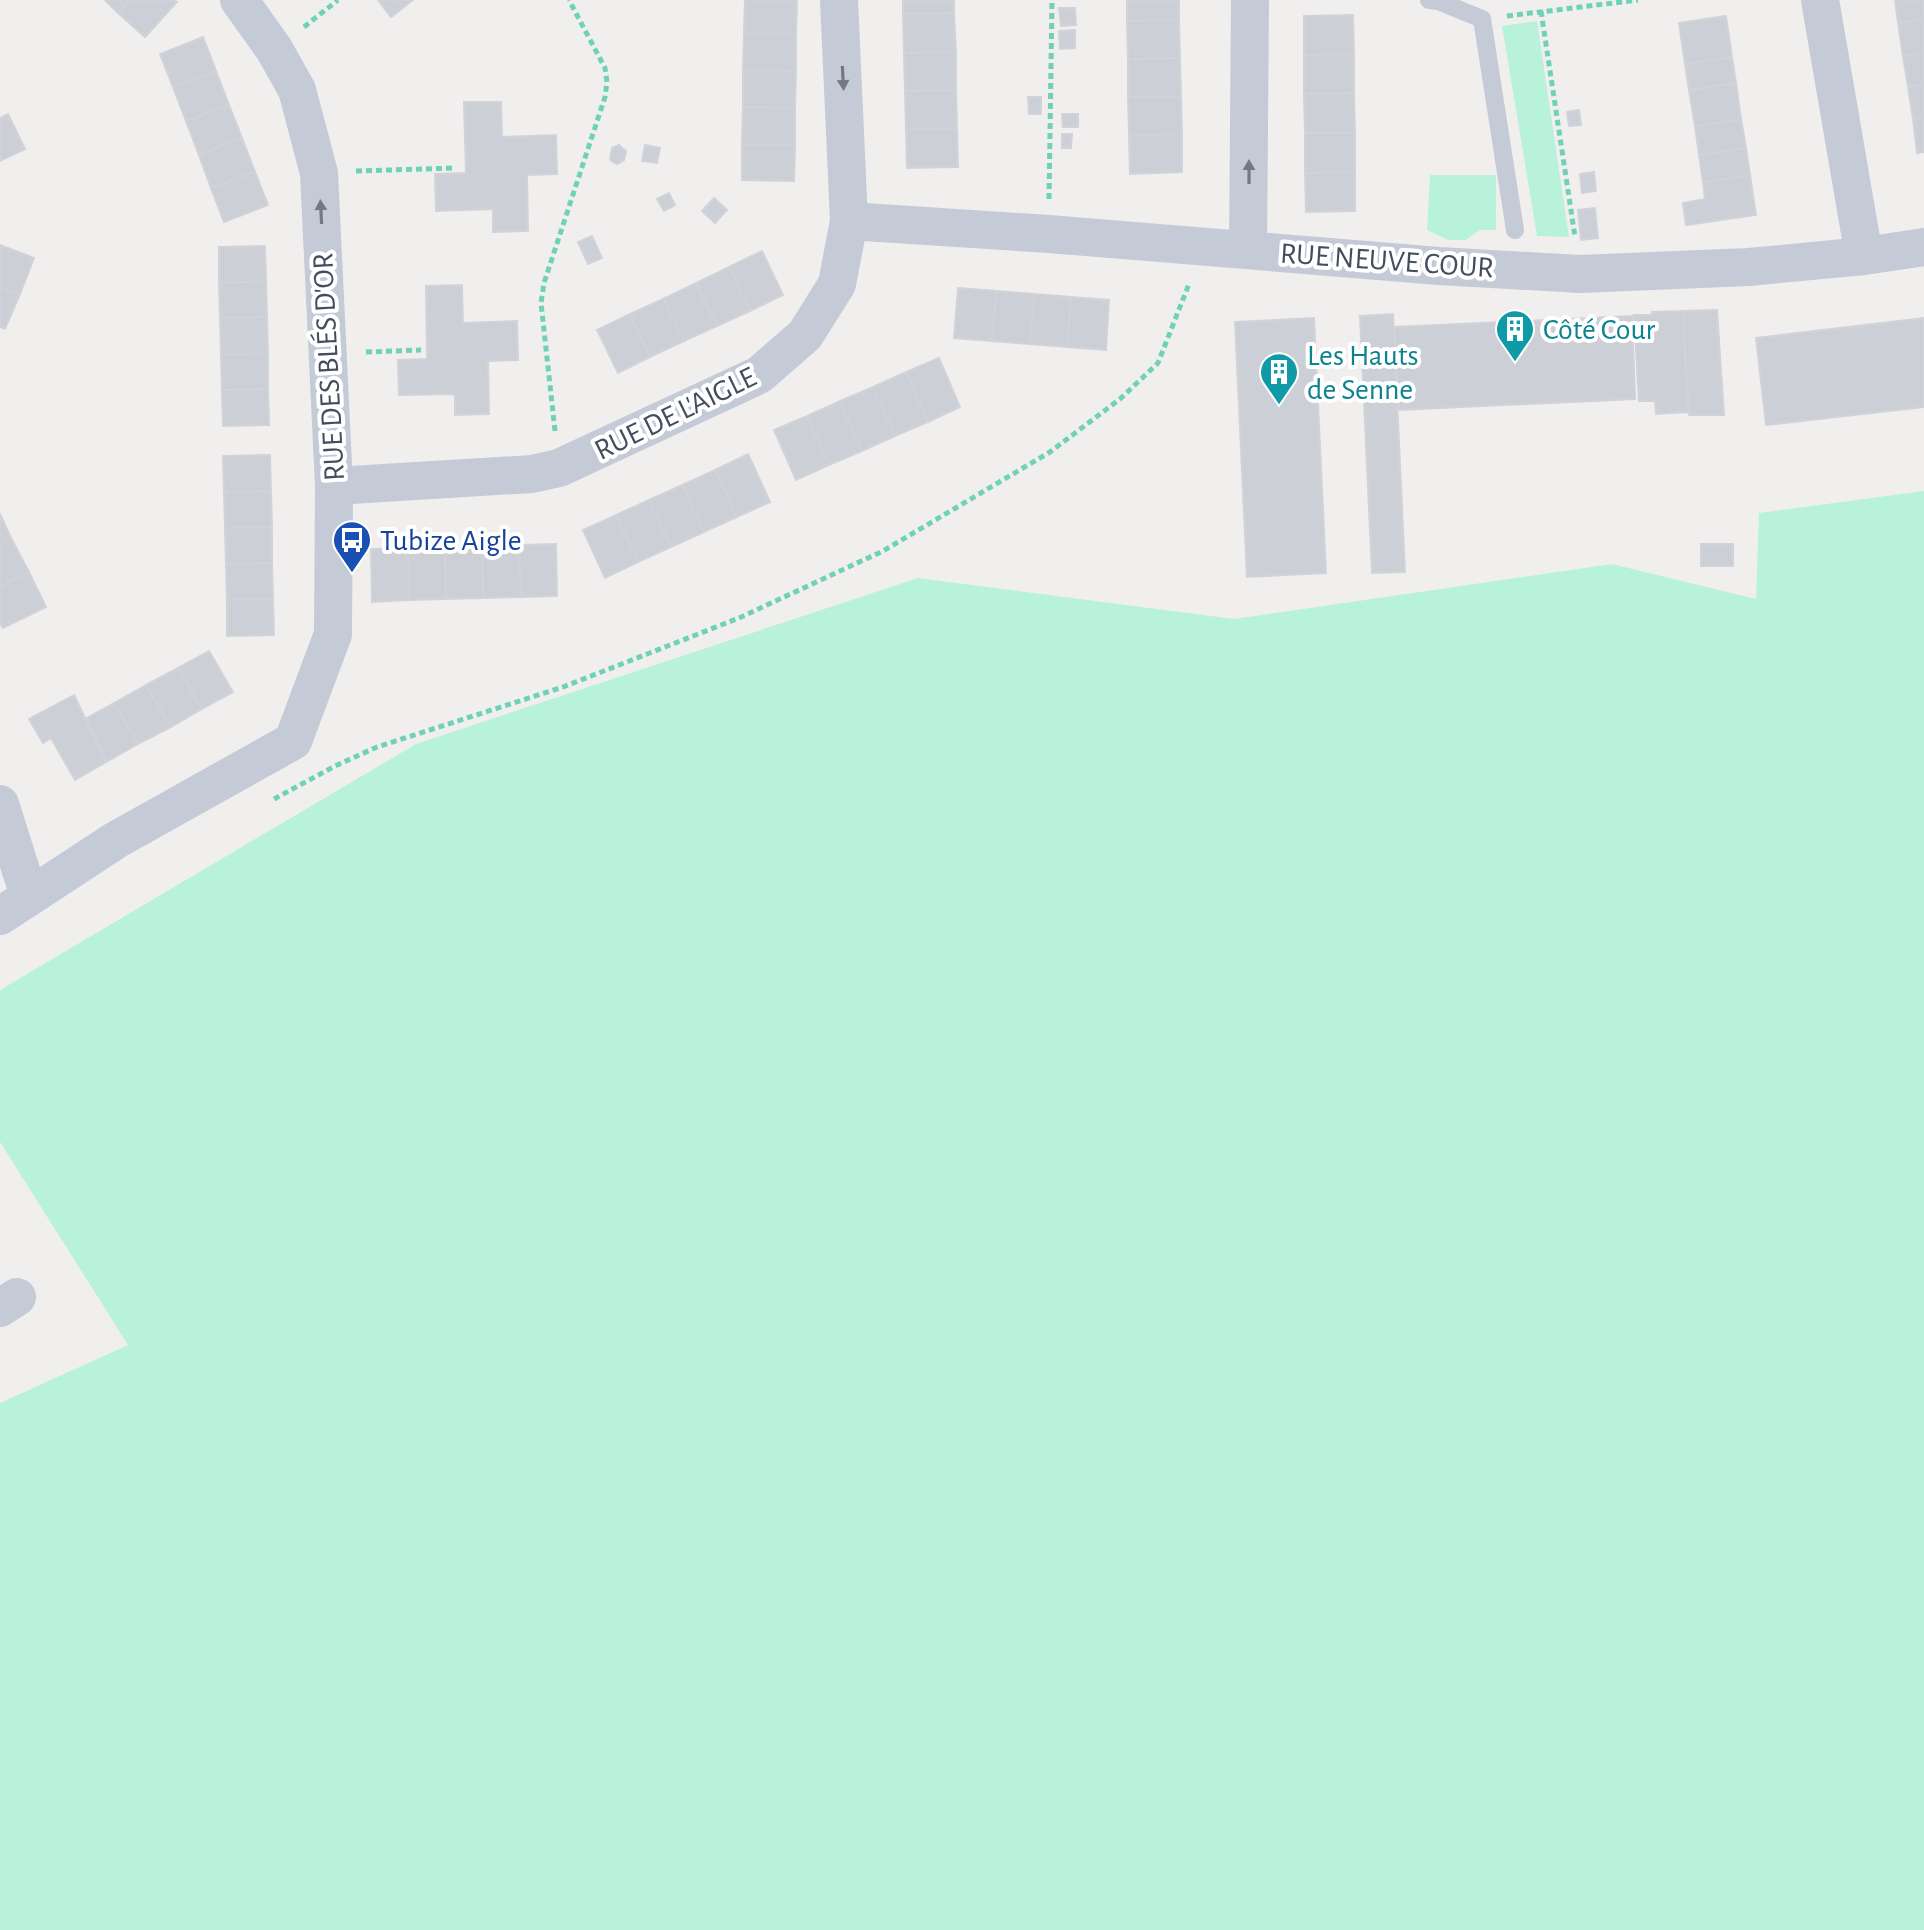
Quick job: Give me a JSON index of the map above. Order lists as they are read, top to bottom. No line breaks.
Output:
{"streets":{"street":["RUE NEUVE COUR","RUE DES BLÉS D'OR","RUE DE L'AIGLE"]},"crossings":[["RUE NEUVE COUR","RUE DE L'AIGLE"],["RUE DES BLÉS D'OR","RUE DE L'AIGLE"]],"one_way":["RUE DES BLÉS D'OR"],"places":{"building":["Côté Cour","Les Hauts de Senne"],"bus stop":["Tubize Aigle"]}}
